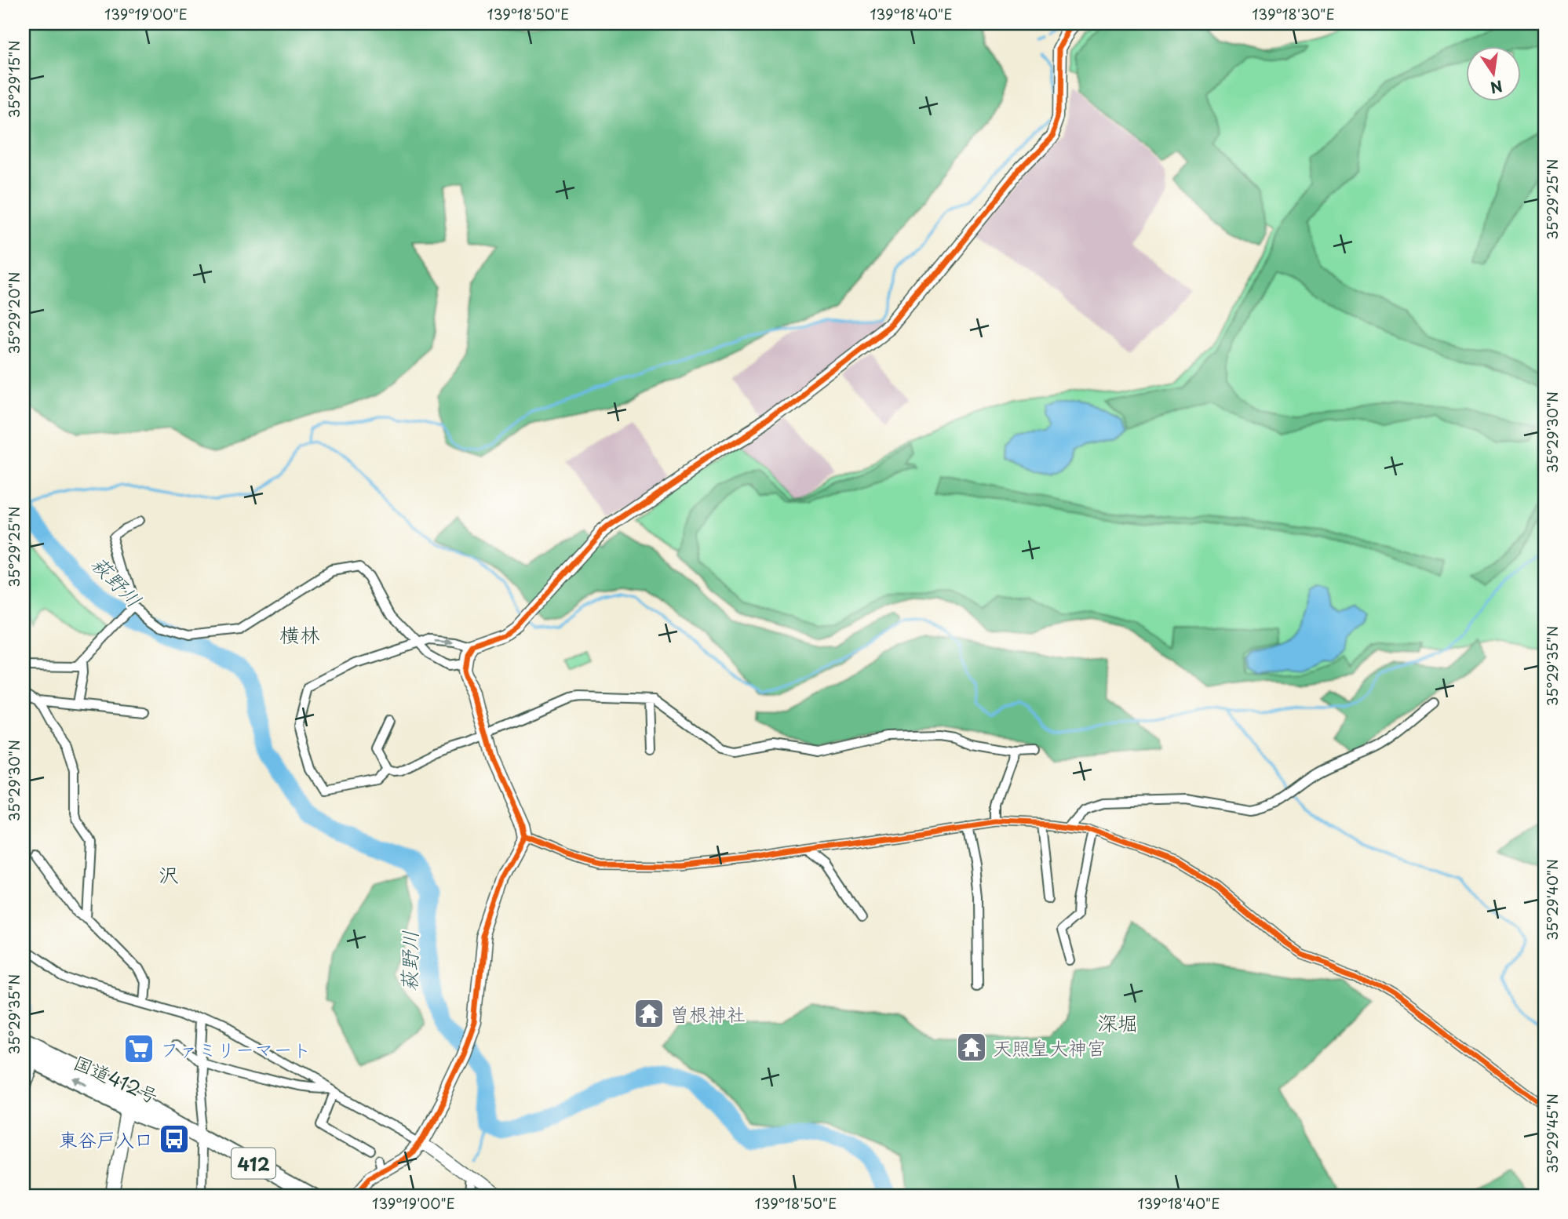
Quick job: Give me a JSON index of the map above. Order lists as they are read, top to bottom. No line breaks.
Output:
{"streets":{"highway":["国道412号","412"]},"districts":["横林","沢","深堀"],"water":["萩野川"],"places":{"temple":["曽根神社","天照皇大神宮"],"supermarket":["ファミリーマート"],"bus stop":["東谷戸入口"]},"north":"bottom","coordinates":["139°19'00\"E","139°18'50\"E","139°18'40\"E","139°18'30\"E","35°29'15\"N","35°29'25\"N","35°29'20\"N","35°29'30\"N","35°29'35\"N","35°29'40\"N","35°29'45\"N"]}
